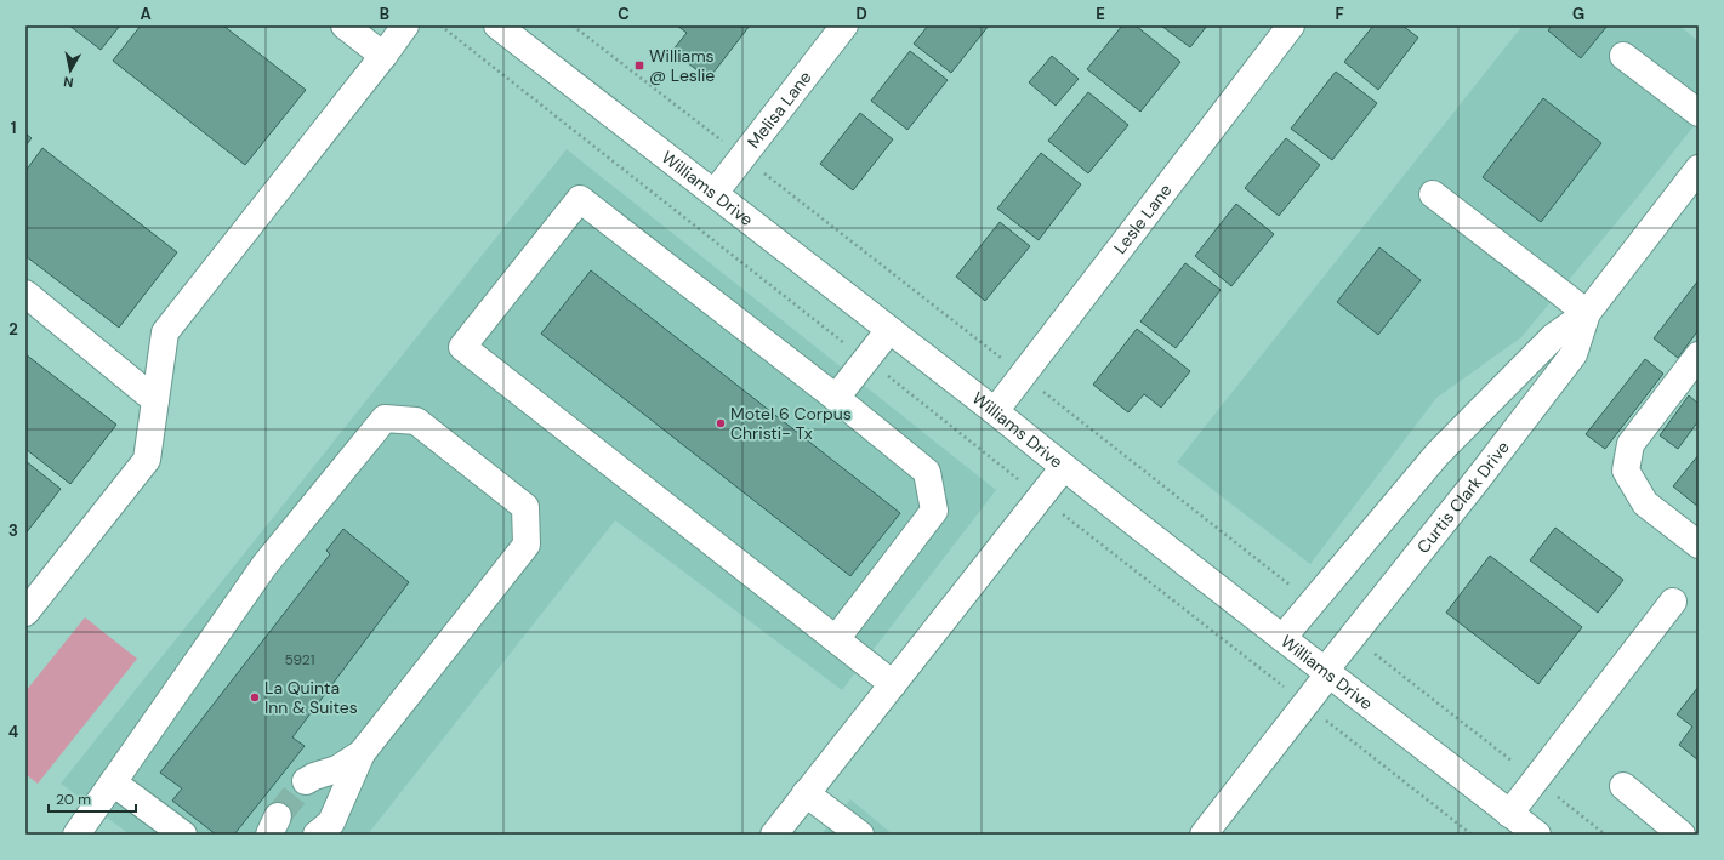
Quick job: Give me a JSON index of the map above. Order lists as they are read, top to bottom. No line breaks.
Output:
{"streets":{"street":["Melisa Lane","Williams Drive","Lesle Lane","Curtis Clark Drive"]},"crossings":[["Melisa Lane","Williams Drive"],["Williams Drive","Lesle Lane"],["Williams Drive","Curtis Clark Drive"]],"places":{"transit":["Williams @ Leslie"],"other":["Motel 6 Corpus Christi- Tx","La Quinta Inn & Suites"]},"house_numbers":["5921"],"scale_bar":"20 m","north":"bottom","grid":{"columns":["A","B","C","D","E","F","G"],"rows":["1","2","3","4"]}}
